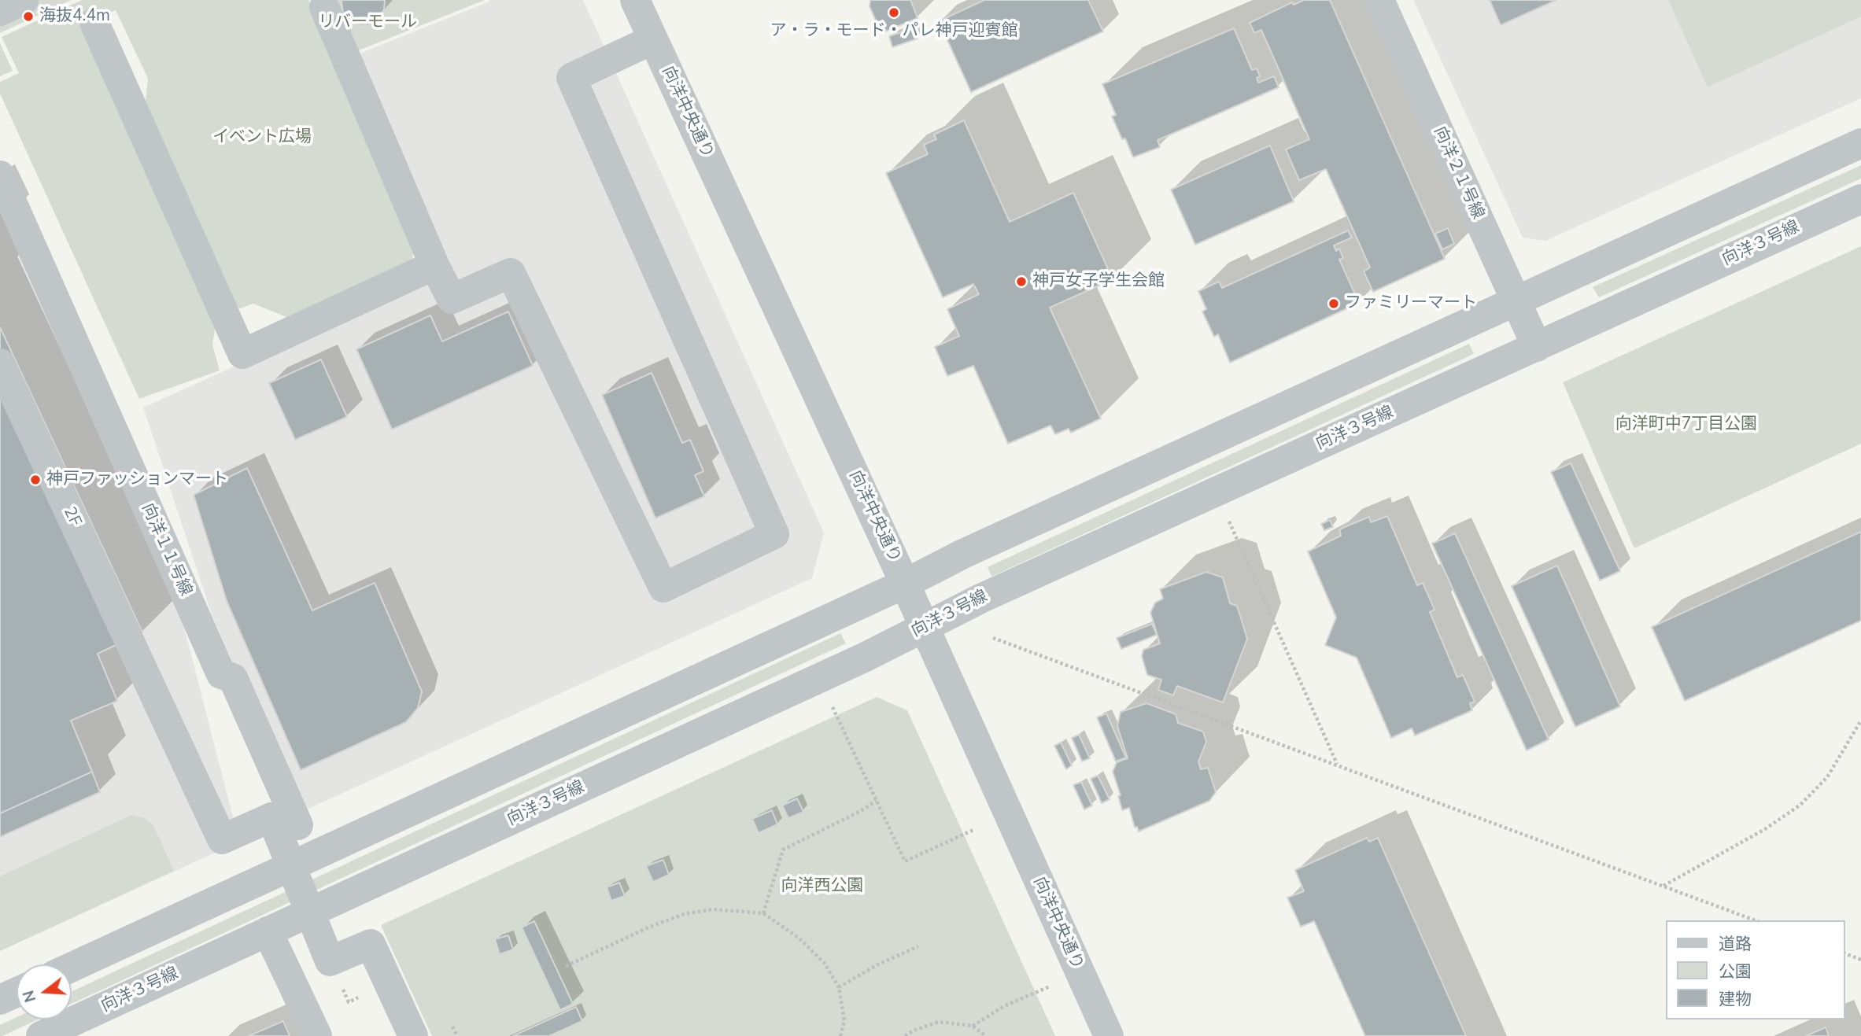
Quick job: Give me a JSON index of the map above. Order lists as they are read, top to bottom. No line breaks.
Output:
{"streets":{"street":["向洋中央通り","向洋２１号線","向洋３号線","2F","向洋１１号線"]},"crossings":[["向洋中央通り","向洋３号線"],["向洋２１号線","向洋３号線"],["2F","向洋１１号線"]],"parks":["リバーモール","イベント広場","向洋町中7丁目公園","向洋西公園"],"places":["ア・ラ・モード・パレ神戸迎賓館","海抜4.4m","神戸女子学生会館","ファミリーマート","神戸ファッションマート"],"legend":["道路","公園","建物"],"north":"left"}
